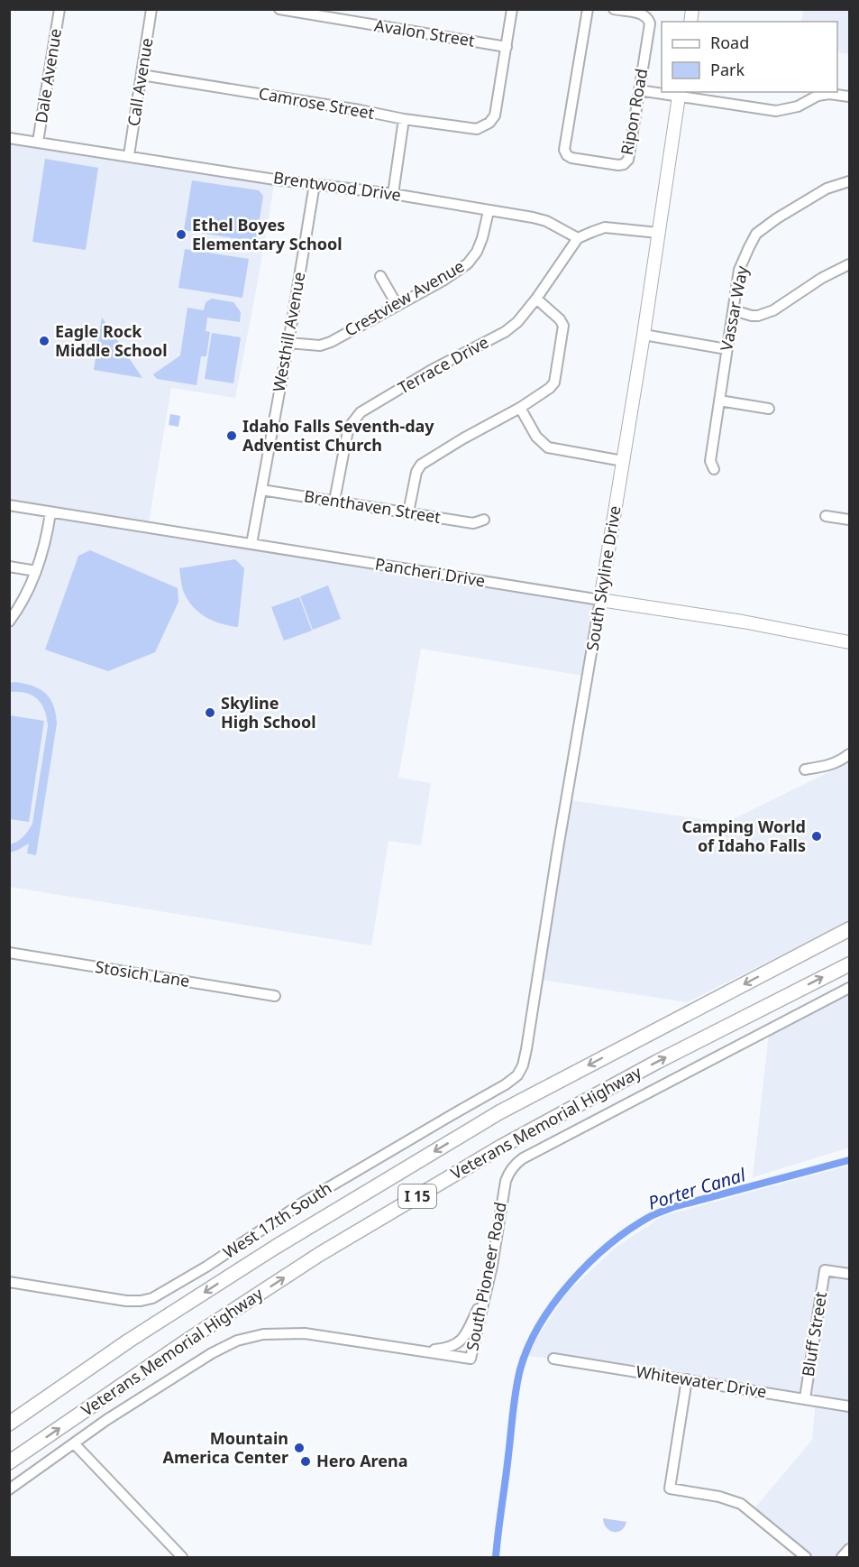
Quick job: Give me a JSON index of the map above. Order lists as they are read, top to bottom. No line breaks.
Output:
{"streets":{"highway":["Veterans Memorial Highway","I 15"],"main road":["Pancheri Drive","South Skyline Drive"],"street":["Avalon Street","Dale Avenue","Call Avenue","Camrose Street","Ripon Road","Brentwood Drive","Crestview Avenue","Vassar Way","Westhill Avenue","Terrace Drive","Brenthaven Street","Stosich Lane","West 17th South","South Pioneer Road","Bluff Street","Whitewater Drive"]},"crossings":[["Avalon Street","Camrose Street"],["Dale Avenue","Brentwood Drive"],["Call Avenue","Camrose Street"],["Call Avenue","Brentwood Drive"],["Brentwood Drive","Crestview Avenue"],["Brentwood Drive","Westhill Avenue"],["Brentwood Drive","Terrace Drive"],["Crestview Avenue","Westhill Avenue"],["Westhill Avenue","Brenthaven Street"],["Westhill Avenue","Pancheri Drive"],["Terrace Drive","Brenthaven Street"],["Pancheri Drive","South Skyline Drive"],["South Skyline Drive","West 17th South"],["Bluff Street","Whitewater Drive"]],"water":["Porter Canal"],"places":["Ethel Boyes Elementary School","Eagle Rock Middle School","Idaho Falls Seventh-day Adventist Church","Skyline High School","Camping World of Idaho Falls","Mountain America Center","Hero Arena"],"legend":["Road","Park"]}
